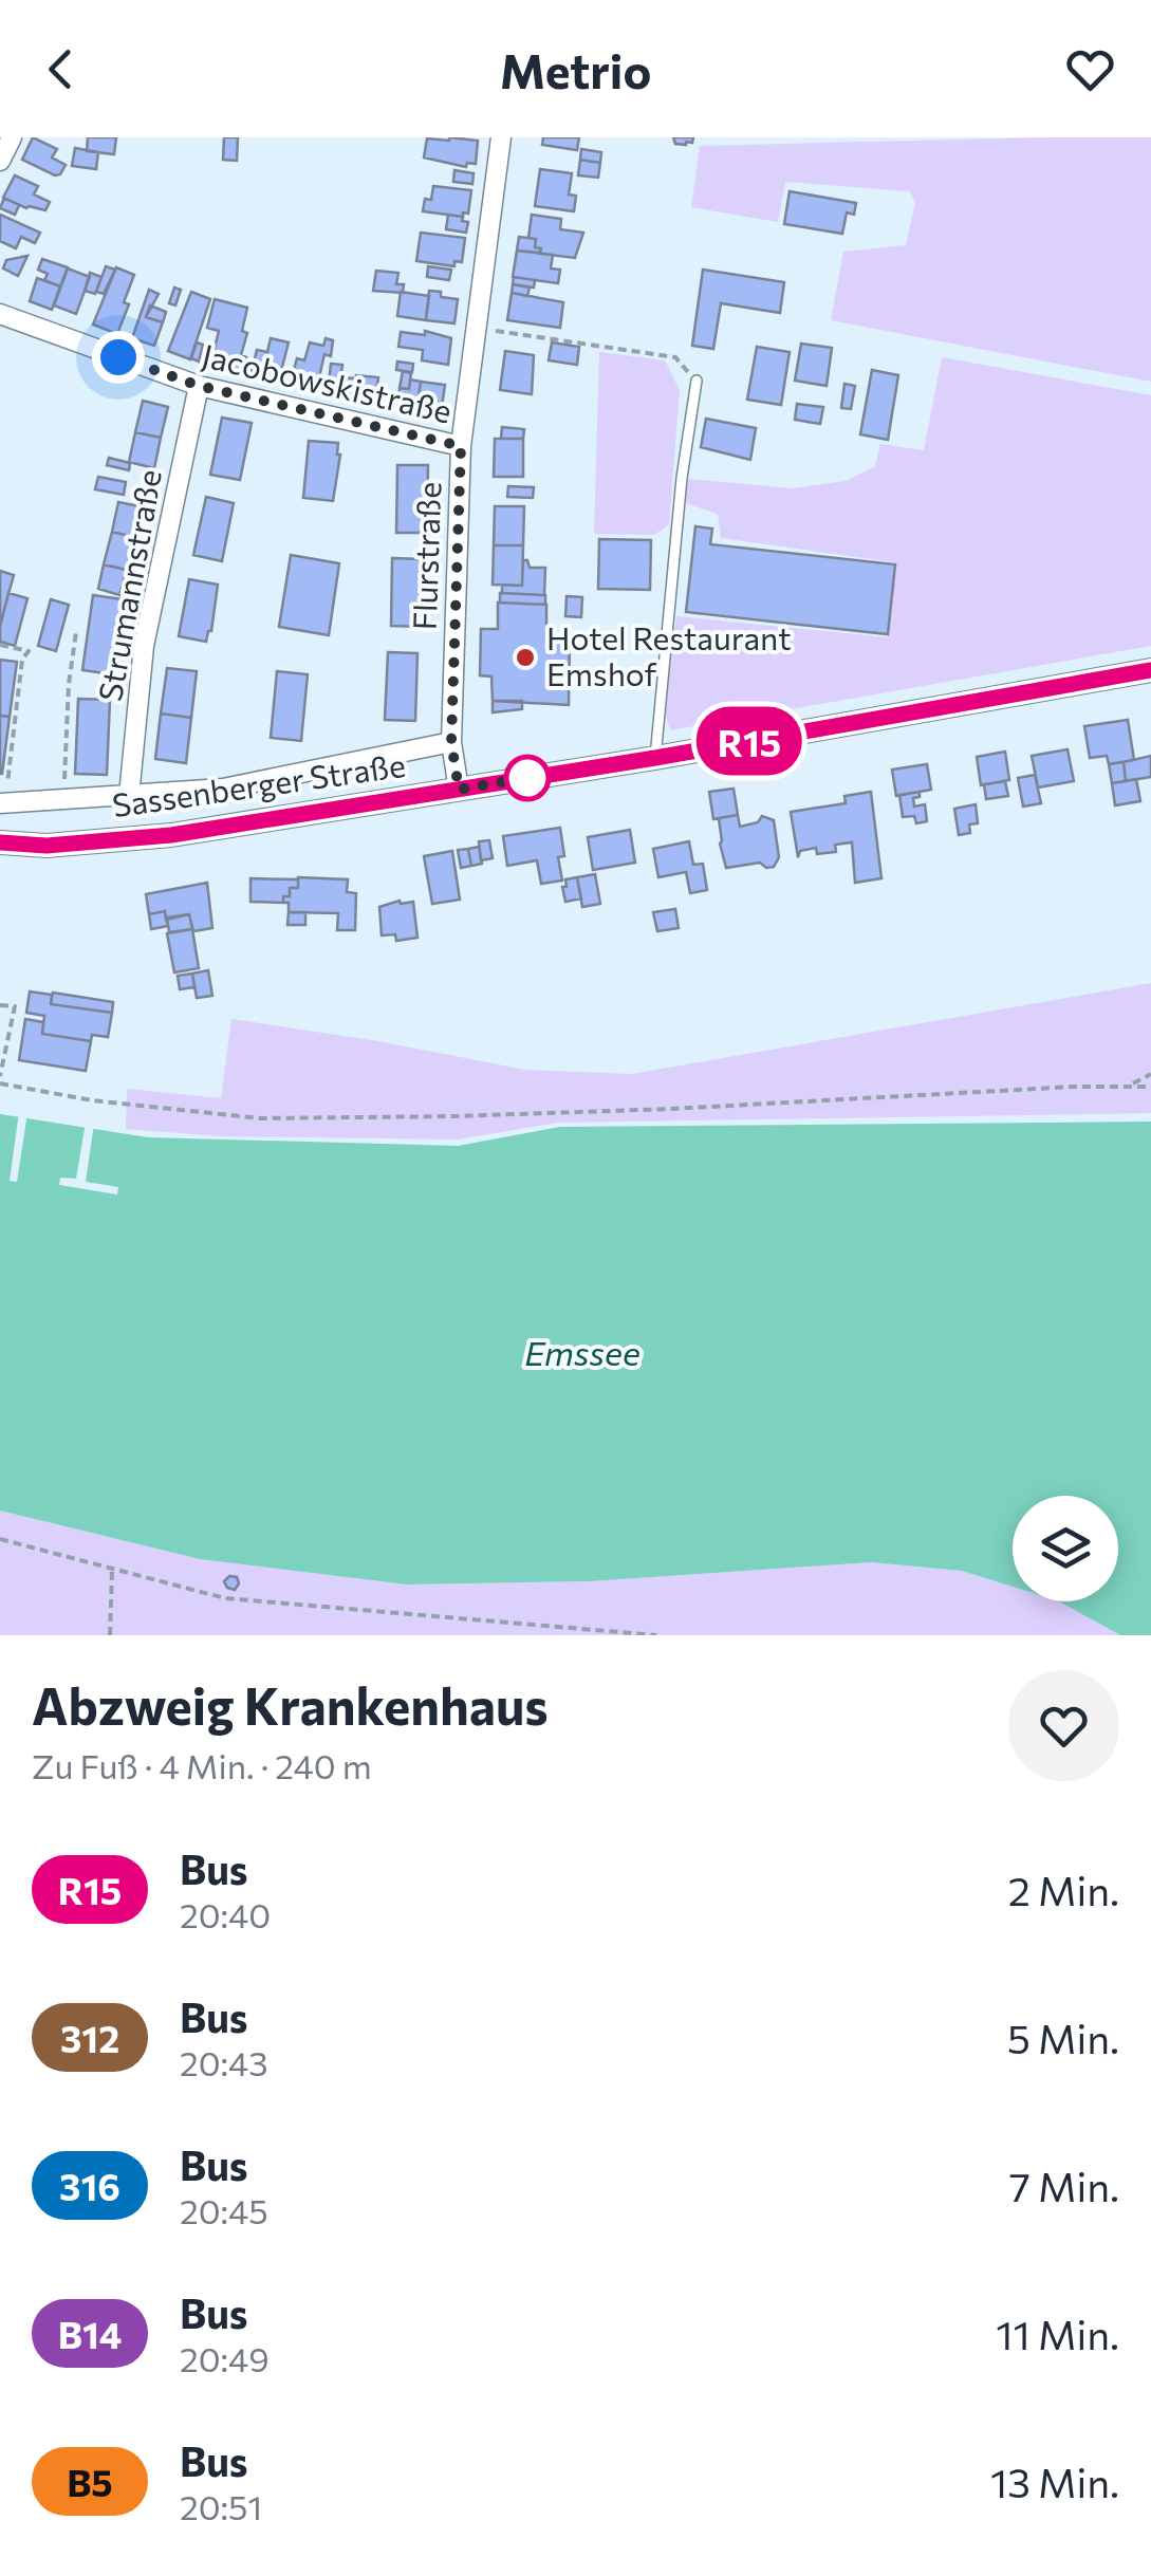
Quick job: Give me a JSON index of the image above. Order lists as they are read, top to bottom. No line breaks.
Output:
{"streets":{"street":["Jacobowskistraße","Flurstraße","Strumannstraße","Sassenberger Straße"]},"crossings":[["Jacobowskistraße","Flurstraße"],["Jacobowskistraße","Strumannstraße"],["Flurstraße","Sassenberger Straße"],["Strumannstraße","Sassenberger Straße"]],"water":["Emssee"],"places":["Hotel Restaurant Emshof"],"lines":["bus line R15"],"page":{"header":"Metrio","on_map":"R15","heading":["Abzweig Krankenhaus","Zu Fuß · 4 Min. · 240 m"],"list":[{"mark":"R15","name":"Bus","note":"20:40","value":"2 Min."},{"mark":"312","name":"Bus","note":"20:43","value":"5 Min."},{"mark":"316","name":"Bus","note":"20:45","value":"7 Min."},{"mark":"B14","name":"Bus","note":"20:49","value":"11 Min."},{"mark":"B5","name":"Bus","note":"20:51","value":"13 Min."}]}}
